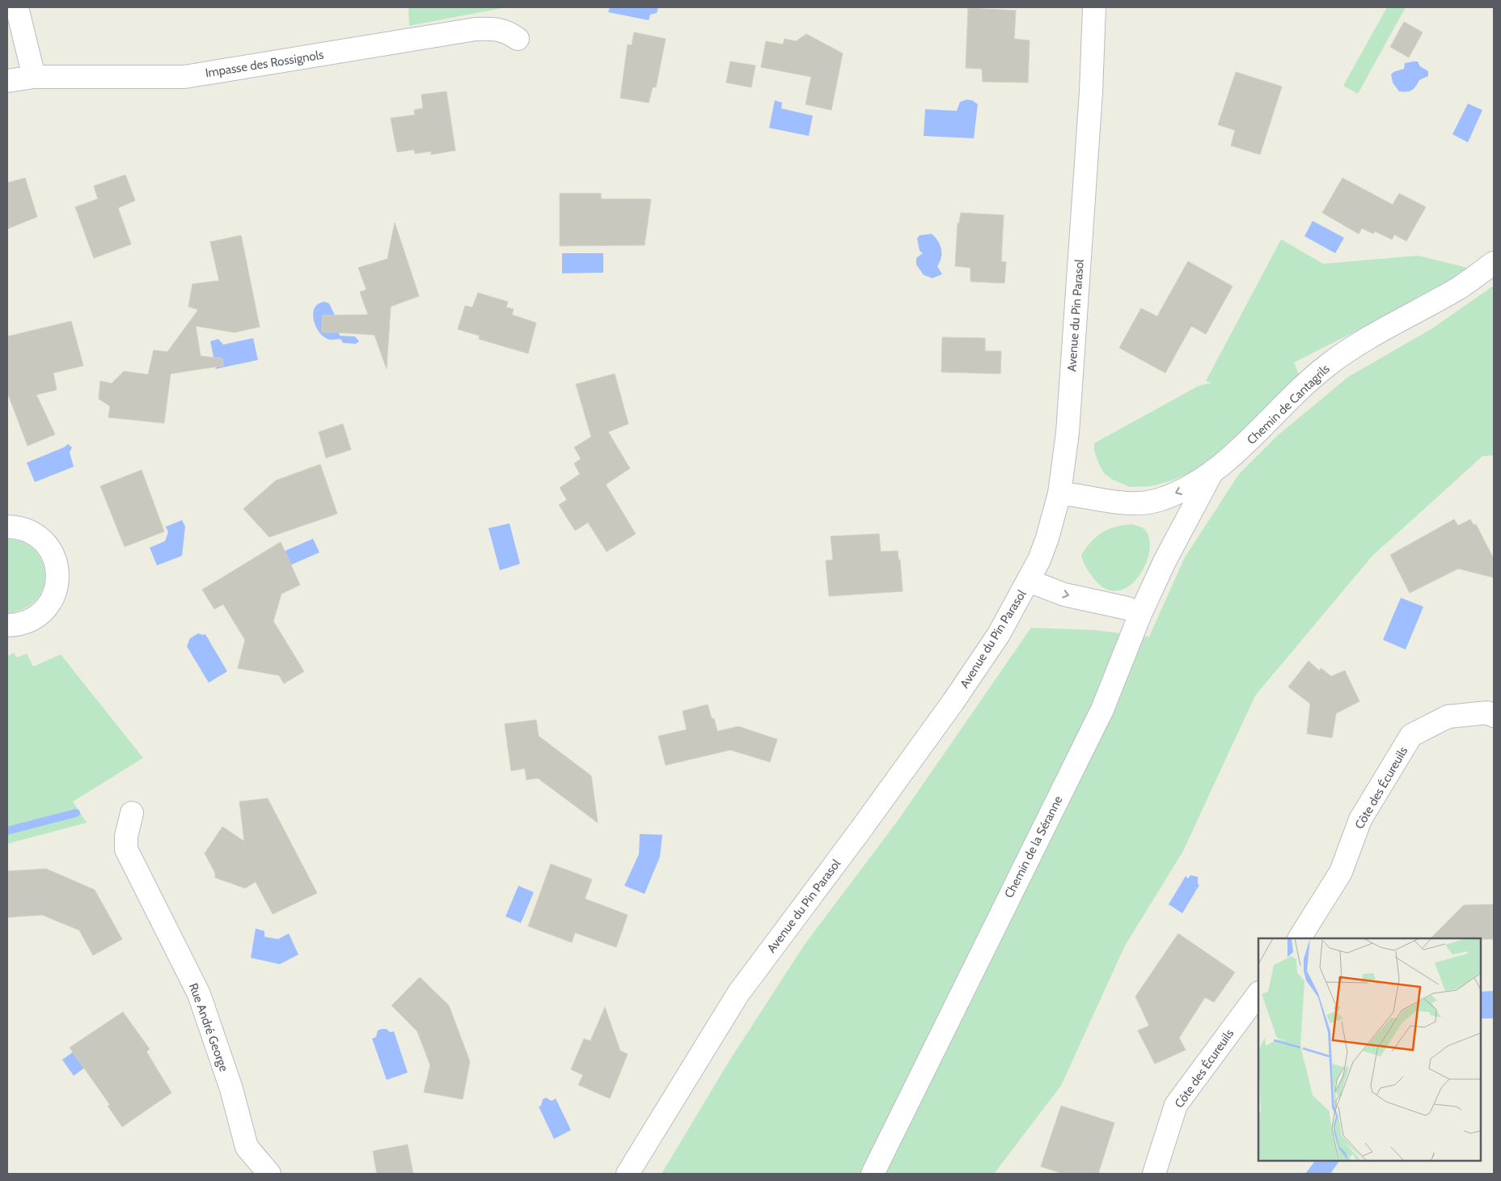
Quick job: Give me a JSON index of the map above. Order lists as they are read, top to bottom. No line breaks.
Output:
{"streets":{"street":["Impasse des Rossignols","Avenue du Pin Parasol","Chemin de Cantagrils","Côte des Écureuils","Chemin de la Séranne","Rue André George"]},"crossings":[["Chemin de Cantagrils","Chemin de la Séranne"]]}
